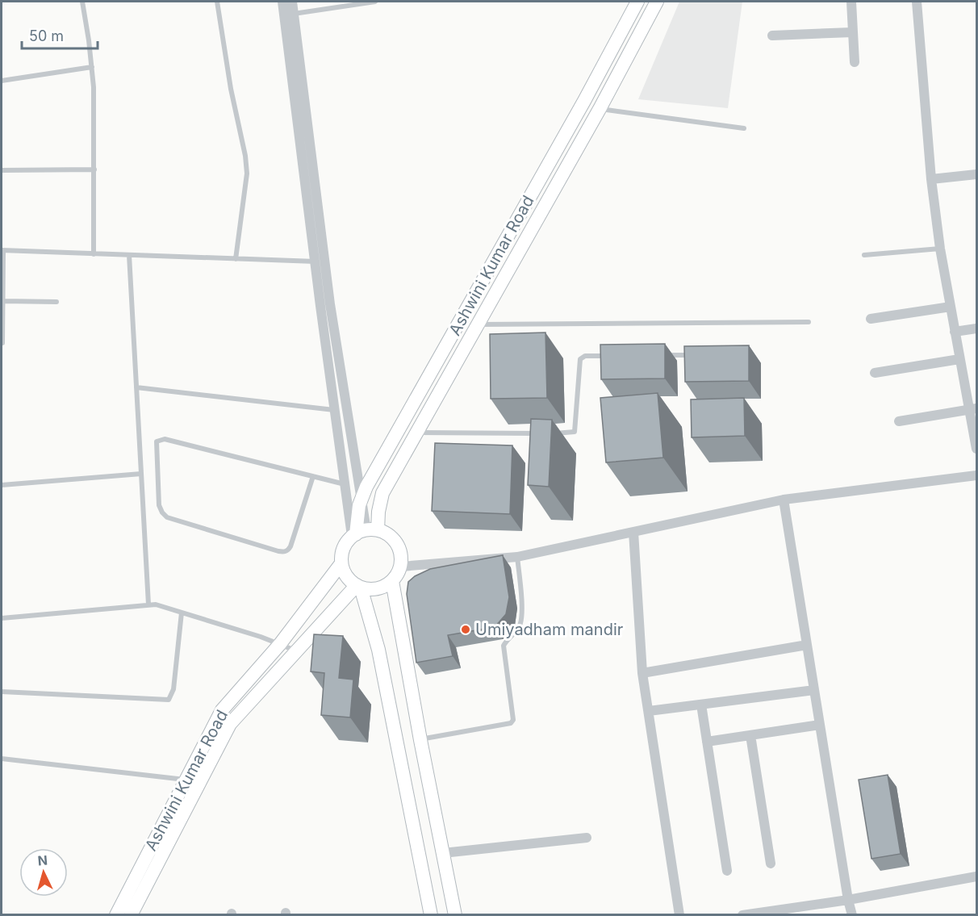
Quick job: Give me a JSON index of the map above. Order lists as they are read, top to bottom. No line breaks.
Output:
{"streets":{"main road":["Ashwini Kumar Road"]},"places":["Umiyadham mandir"],"scale_bar":"50 m","north":"top"}
